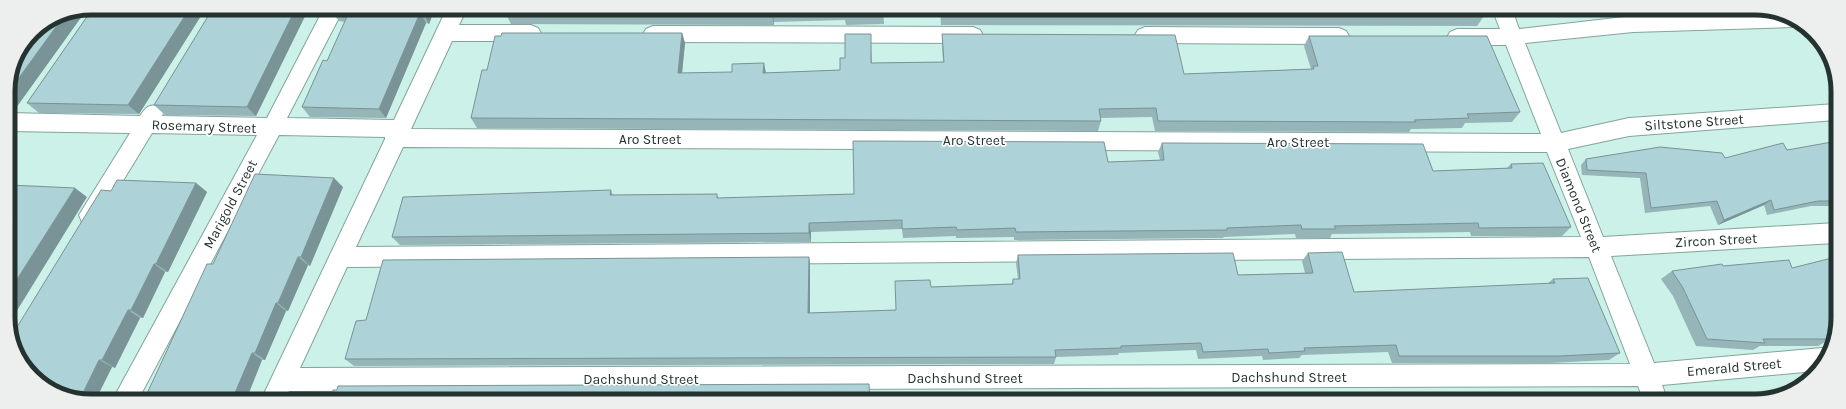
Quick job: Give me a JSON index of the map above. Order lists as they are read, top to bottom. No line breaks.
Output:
{"streets":{"street":["Siltstone Street","Rosemary Street","Aro Street","Marigold Street","Diamond Street","Zircon Street","Emerald Street","Dachshund Street"]},"crossings":[["Siltstone Street","Aro Street"],["Siltstone Street","Diamond Street"],["Rosemary Street","Aro Street"],["Rosemary Street","Marigold Street"],["Aro Street","Diamond Street"],["Diamond Street","Zircon Street"],["Diamond Street","Emerald Street"],["Diamond Street","Dachshund Street"],["Emerald Street","Dachshund Street"]]}
